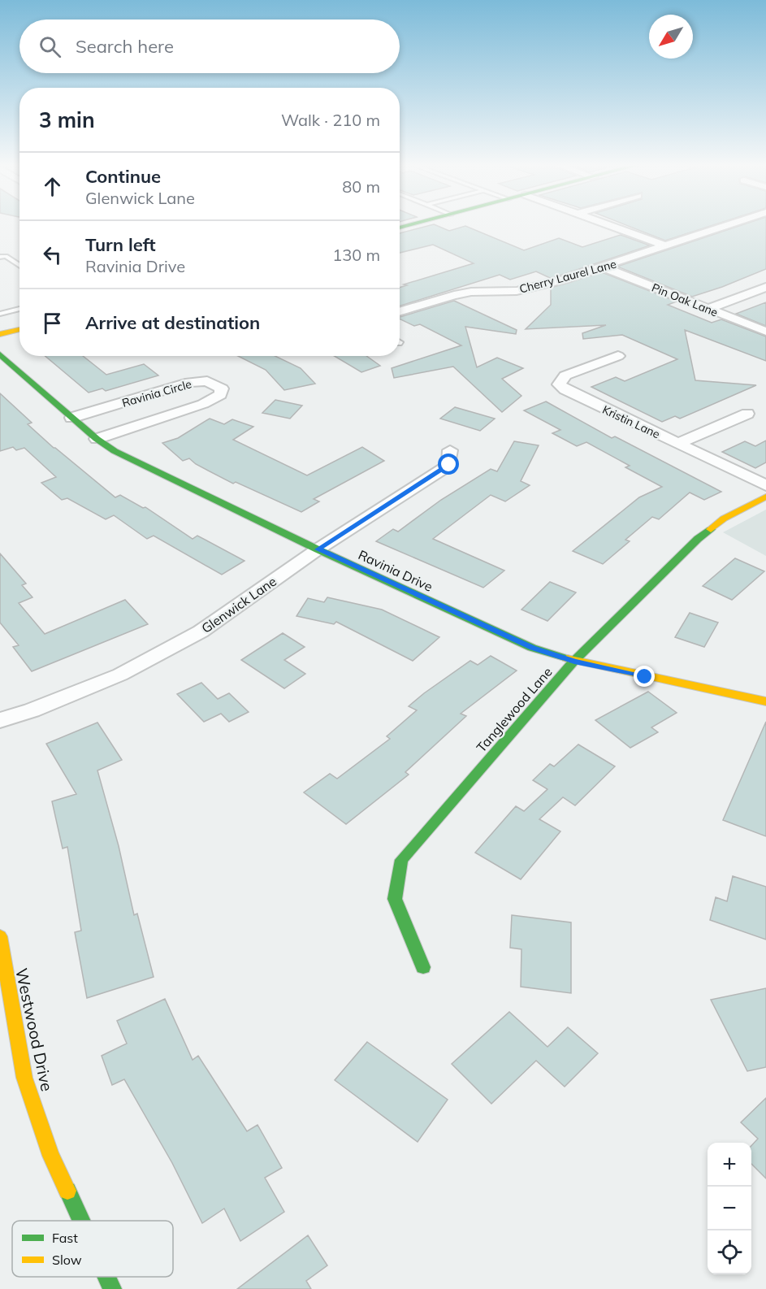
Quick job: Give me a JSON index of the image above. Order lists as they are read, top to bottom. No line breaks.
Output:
{"streets":{"street":["Cherry Laurel Lane","Pin Oak Lane","Ravinia Circle","Kristin Lane","Ravinia Drive","Glenwick Lane","Tanglewood Lane","Westwood Drive"]},"crossings":[["Cherry Laurel Lane","Pin Oak Lane"],["Ravinia Circle","Ravinia Drive"],["Ravinia Drive","Glenwick Lane"],["Ravinia Drive","Tanglewood Lane"]],"legend":["Fast","Slow"],"north":"bottom left","page":{"search":"Search here","heading":["3 min","Walk · 210 m"],"list":[["Continue","Glenwick Lane","80 m"],["Turn left","Ravinia Drive","130 m"],"Arrive at destination"],"map_buttons":["+","−"]}}
